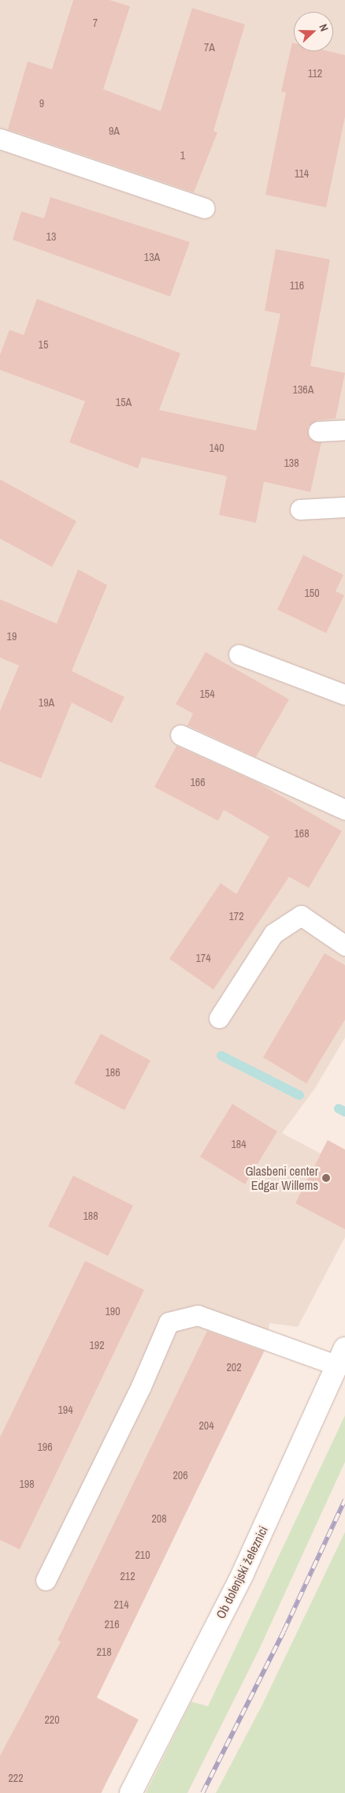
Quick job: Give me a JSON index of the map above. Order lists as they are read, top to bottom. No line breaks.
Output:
{"streets":{"street":["Ob dolenjski železnici"]},"places":["Glasbeni center Edgar Willems"],"house_numbers":["7","7A","112","9","9A","1","114","13","13A","116","15","136A","15A","140","138","150","19","154","19A","166","168","172","174","186","184","188","190","192","202","194","204","196","206","198","208","210","212","214","216","218","220","222"],"north":"right"}
